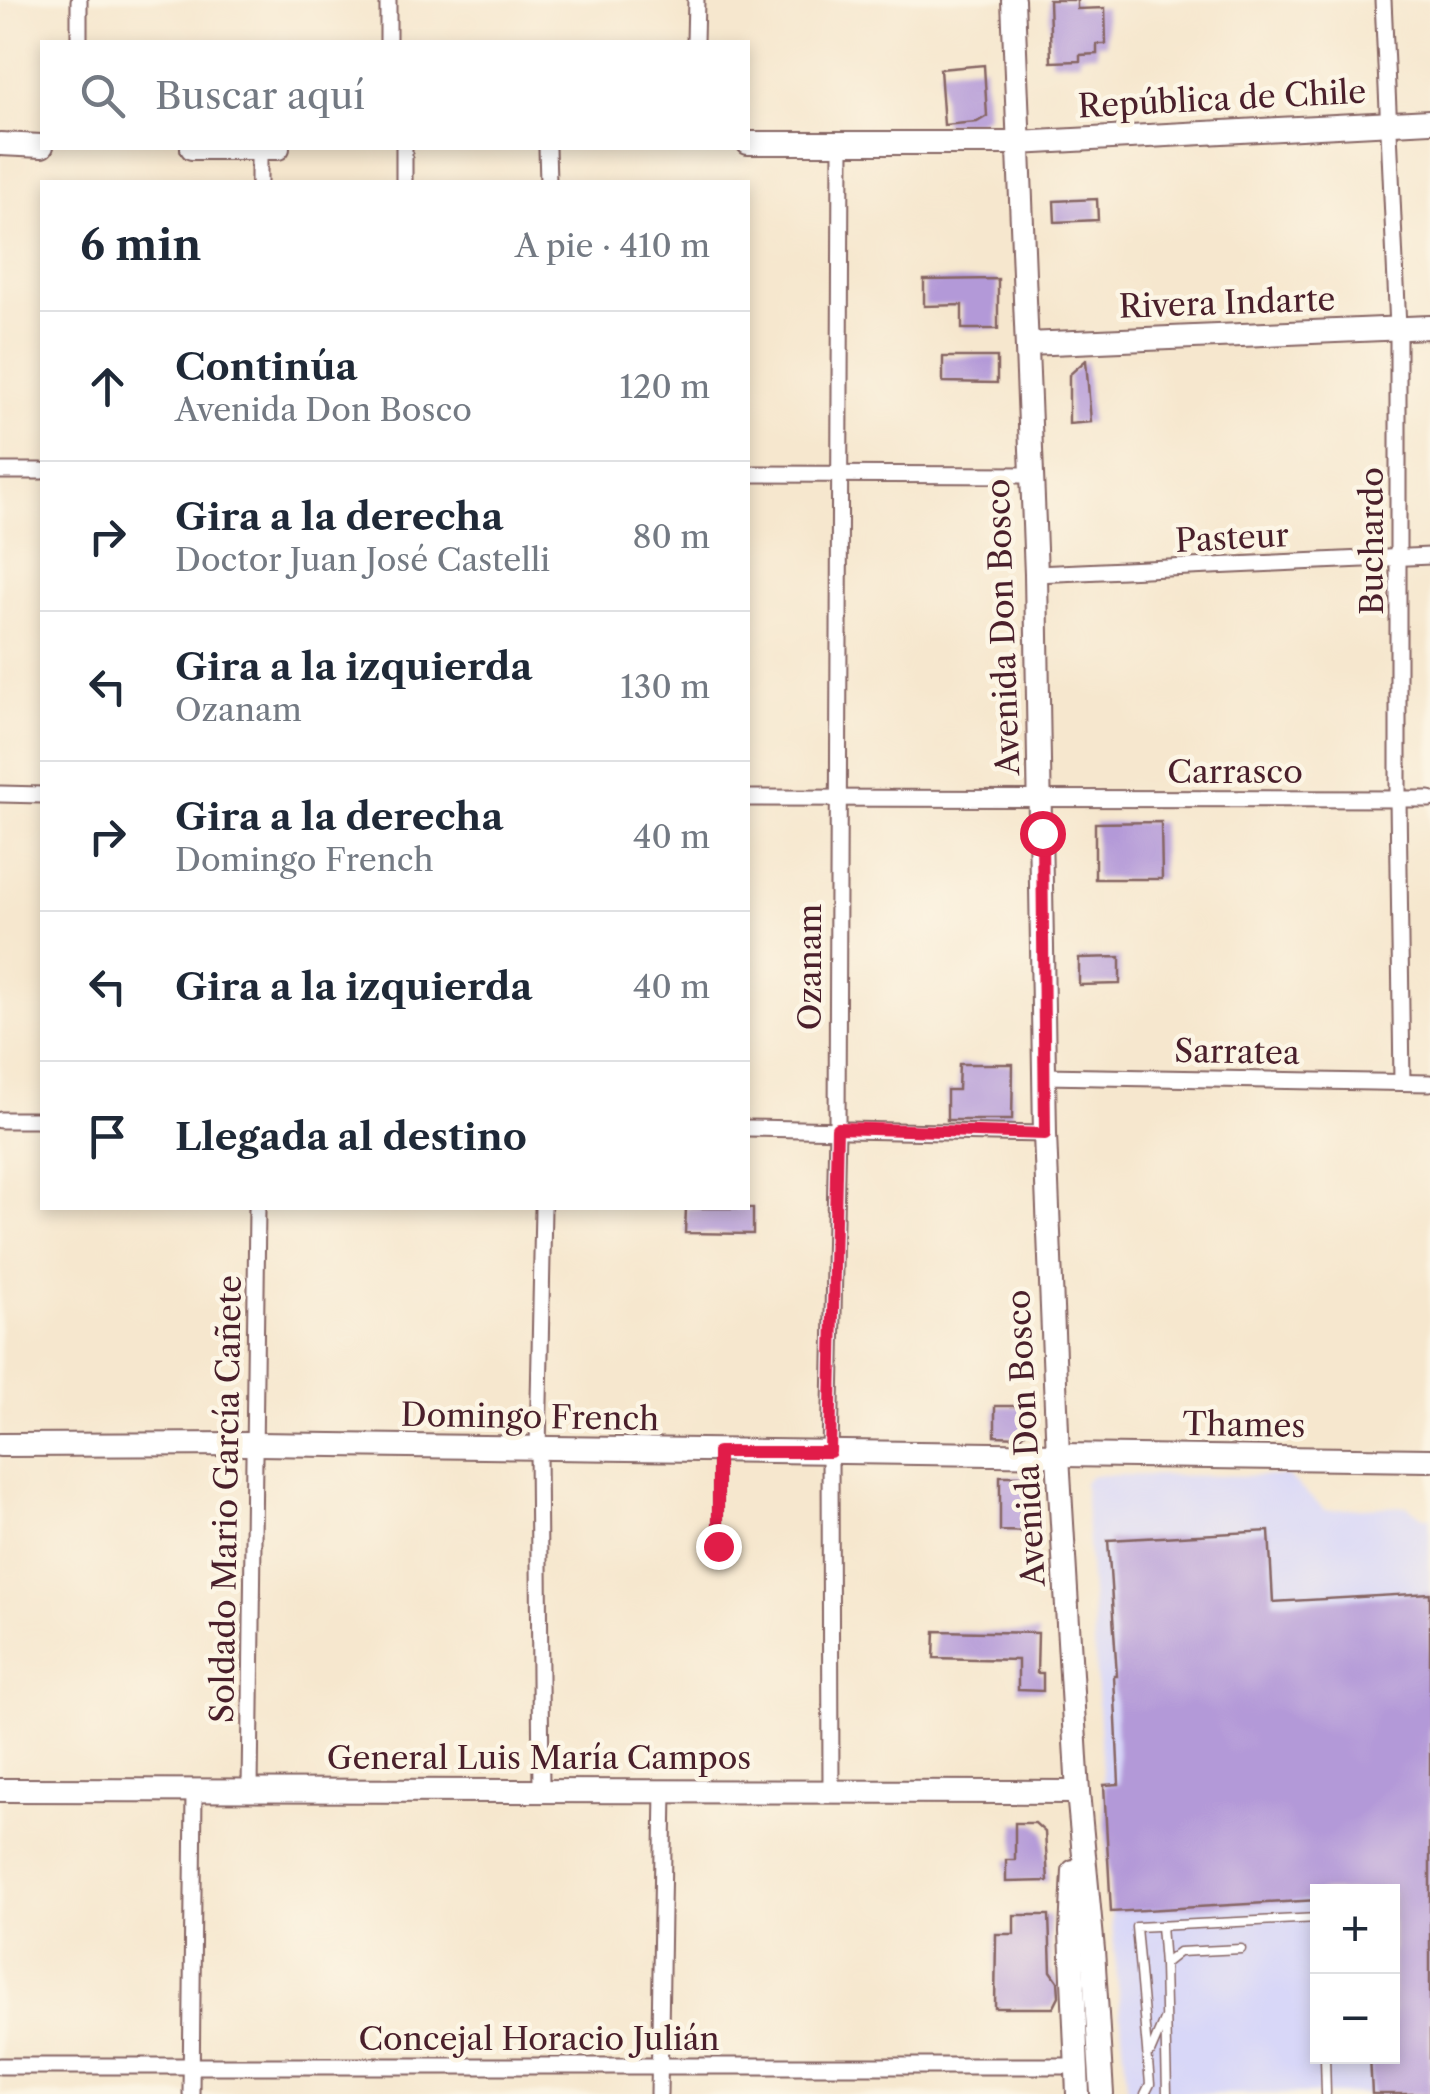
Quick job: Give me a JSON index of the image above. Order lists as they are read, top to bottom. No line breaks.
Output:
{"streets":{"main road":["República de Chile","Rivera Indarte","Avenida Don Bosco","Domingo French","Thames","General Luis María Campos"],"street":["Pasteur","Buchardo","Carrasco","Ozanam","Sarratea","Soldado Mario García Cañete","Concejal Horacio Julián"]},"crossings":[["República de Chile","Buchardo"],["República de Chile","Avenida Don Bosco"],["República de Chile","Ozanam"],["Rivera Indarte","Buchardo"],["Rivera Indarte","Avenida Don Bosco"],["Pasteur","Buchardo"],["Pasteur","Avenida Don Bosco"],["Buchardo","Carrasco"],["Buchardo","Sarratea"],["Avenida Don Bosco","Carrasco"],["Avenida Don Bosco","Sarratea"],["Avenida Don Bosco","Domingo French"],["Avenida Don Bosco","Thames"],["Avenida Don Bosco","General Luis María Campos"],["Avenida Don Bosco","Concejal Horacio Julián"],["Carrasco","Ozanam"],["Ozanam","Domingo French"],["Ozanam","General Luis María Campos"],["Domingo French","Thames"],["Domingo French","Soldado Mario García Cañete"],["Soldado Mario García Cañete","General Luis María Campos"]],"page":{"search":"Buscar aquí","heading":["6 min","A pie · 410 m"],"list":[["Continúa","Avenida Don Bosco","120 m"],["Gira a la derecha","Doctor Juan José Castelli","80 m"],["Gira a la izquierda","Ozanam","130 m"],["Gira a la derecha","Domingo French","40 m"],["Gira a la izquierda","40 m"],"Llegada al destino"],"map_buttons":["+","−"]}}
